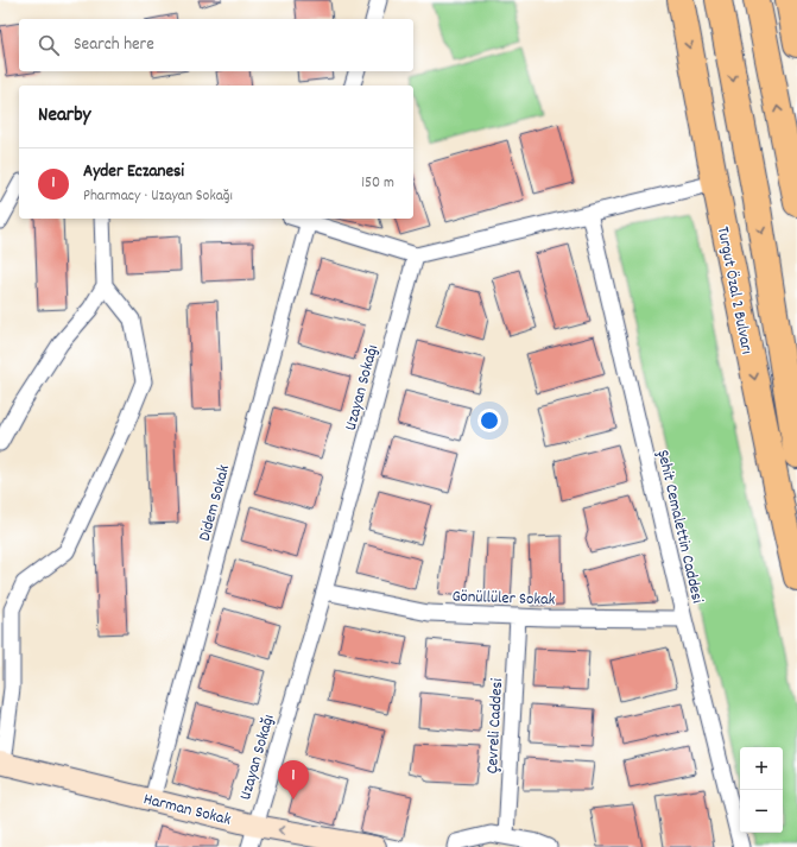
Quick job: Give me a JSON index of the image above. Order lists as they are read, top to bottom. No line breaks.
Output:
{"streets":{"highway":["Turgut Özal 2 Bulvarı"],"street":["Uzayan Sokağı","Didem Sokak","Şehit Cemalettin Caddesi","Gönüllüler Sokak","Çevreli Caddesi","Harman Sokak"]},"crossings":[["Uzayan Sokağı","Gönüllüler Sokak"],["Uzayan Sokağı","Harman Sokak"],["Didem Sokak","Harman Sokak"],["Şehit Cemalettin Caddesi","Gönüllüler Sokak"],["Gönüllüler Sokak","Çevreli Caddesi"]],"one_way":["Turgut Özal 2 Bulvarı"],"page":{"search":"Search here","heading":"Nearby","list":[{"mark":"1","name":"Ayder Eczanesi","note":"Pharmacy · Uzayan Sokağı","value":"150 m"}],"map_buttons":["+","−"],"pins":"1"}}
